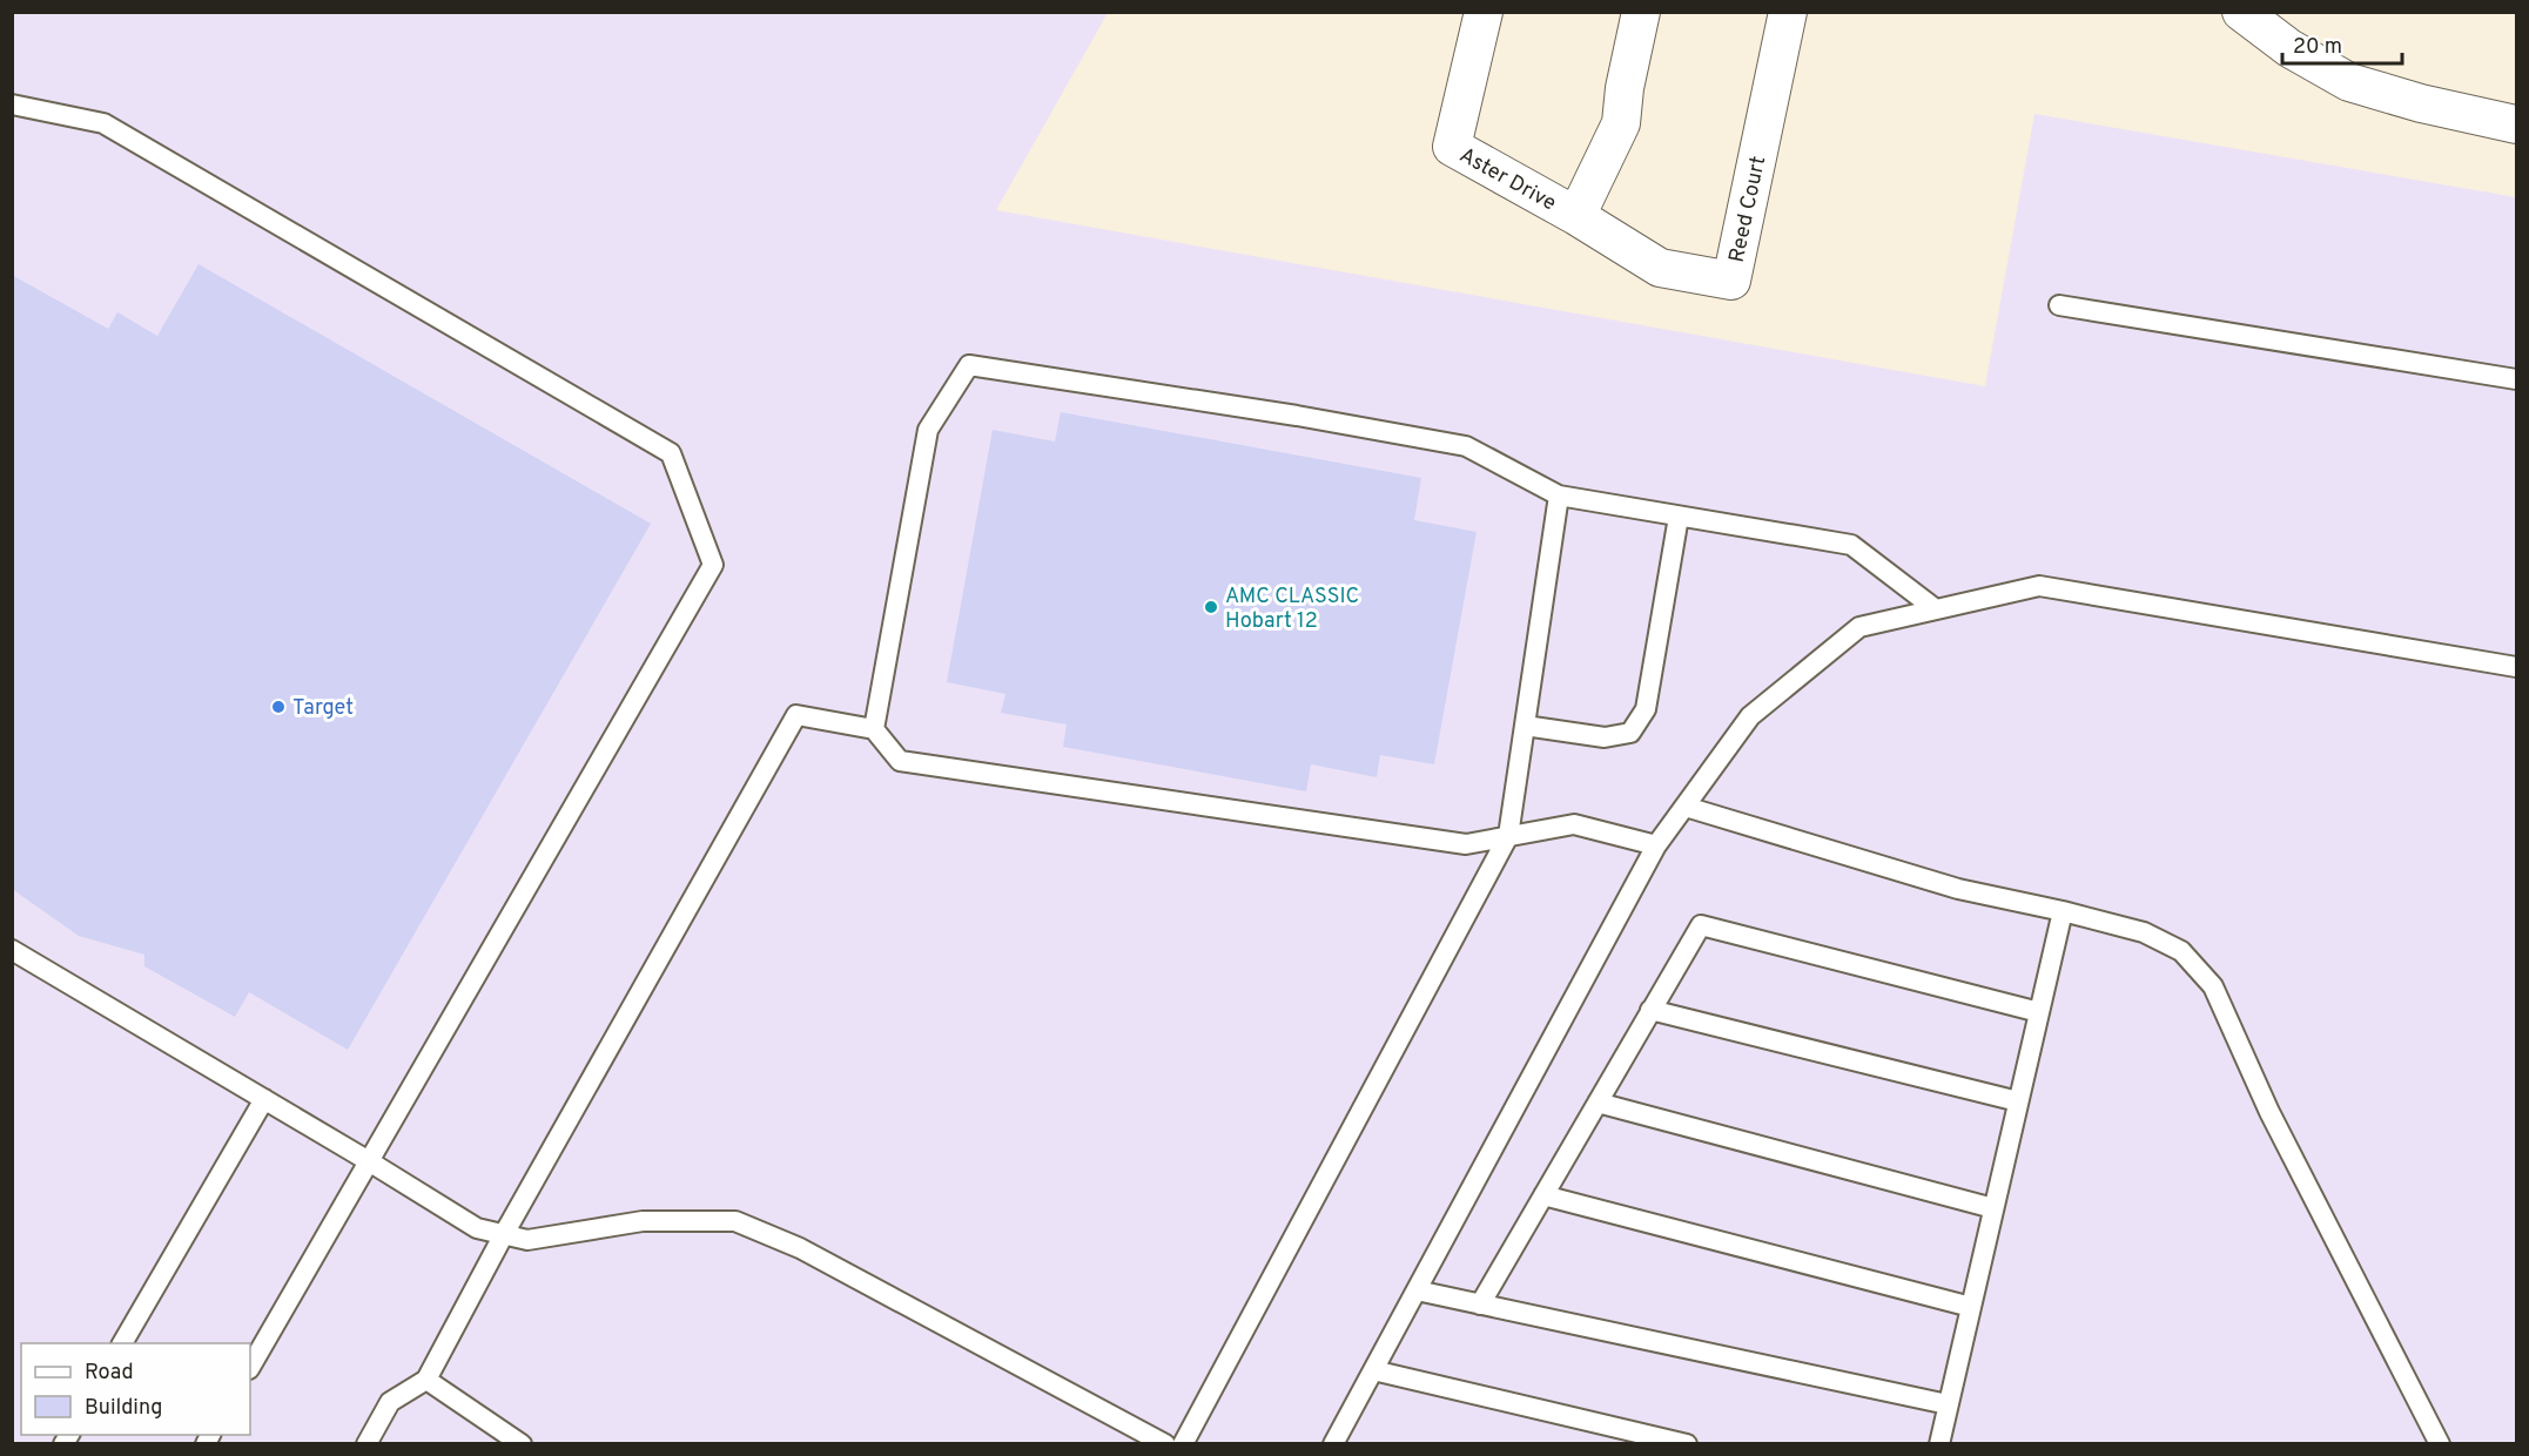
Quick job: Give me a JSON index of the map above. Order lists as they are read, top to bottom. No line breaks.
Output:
{"streets":{"street":["Aster Drive","Reed Court"]},"crossings":[["Aster Drive","Reed Court"]],"places":["AMC CLASSIC Hobart 12","Target"],"legend":["Road","Building"],"scale_bar":"20 m"}
